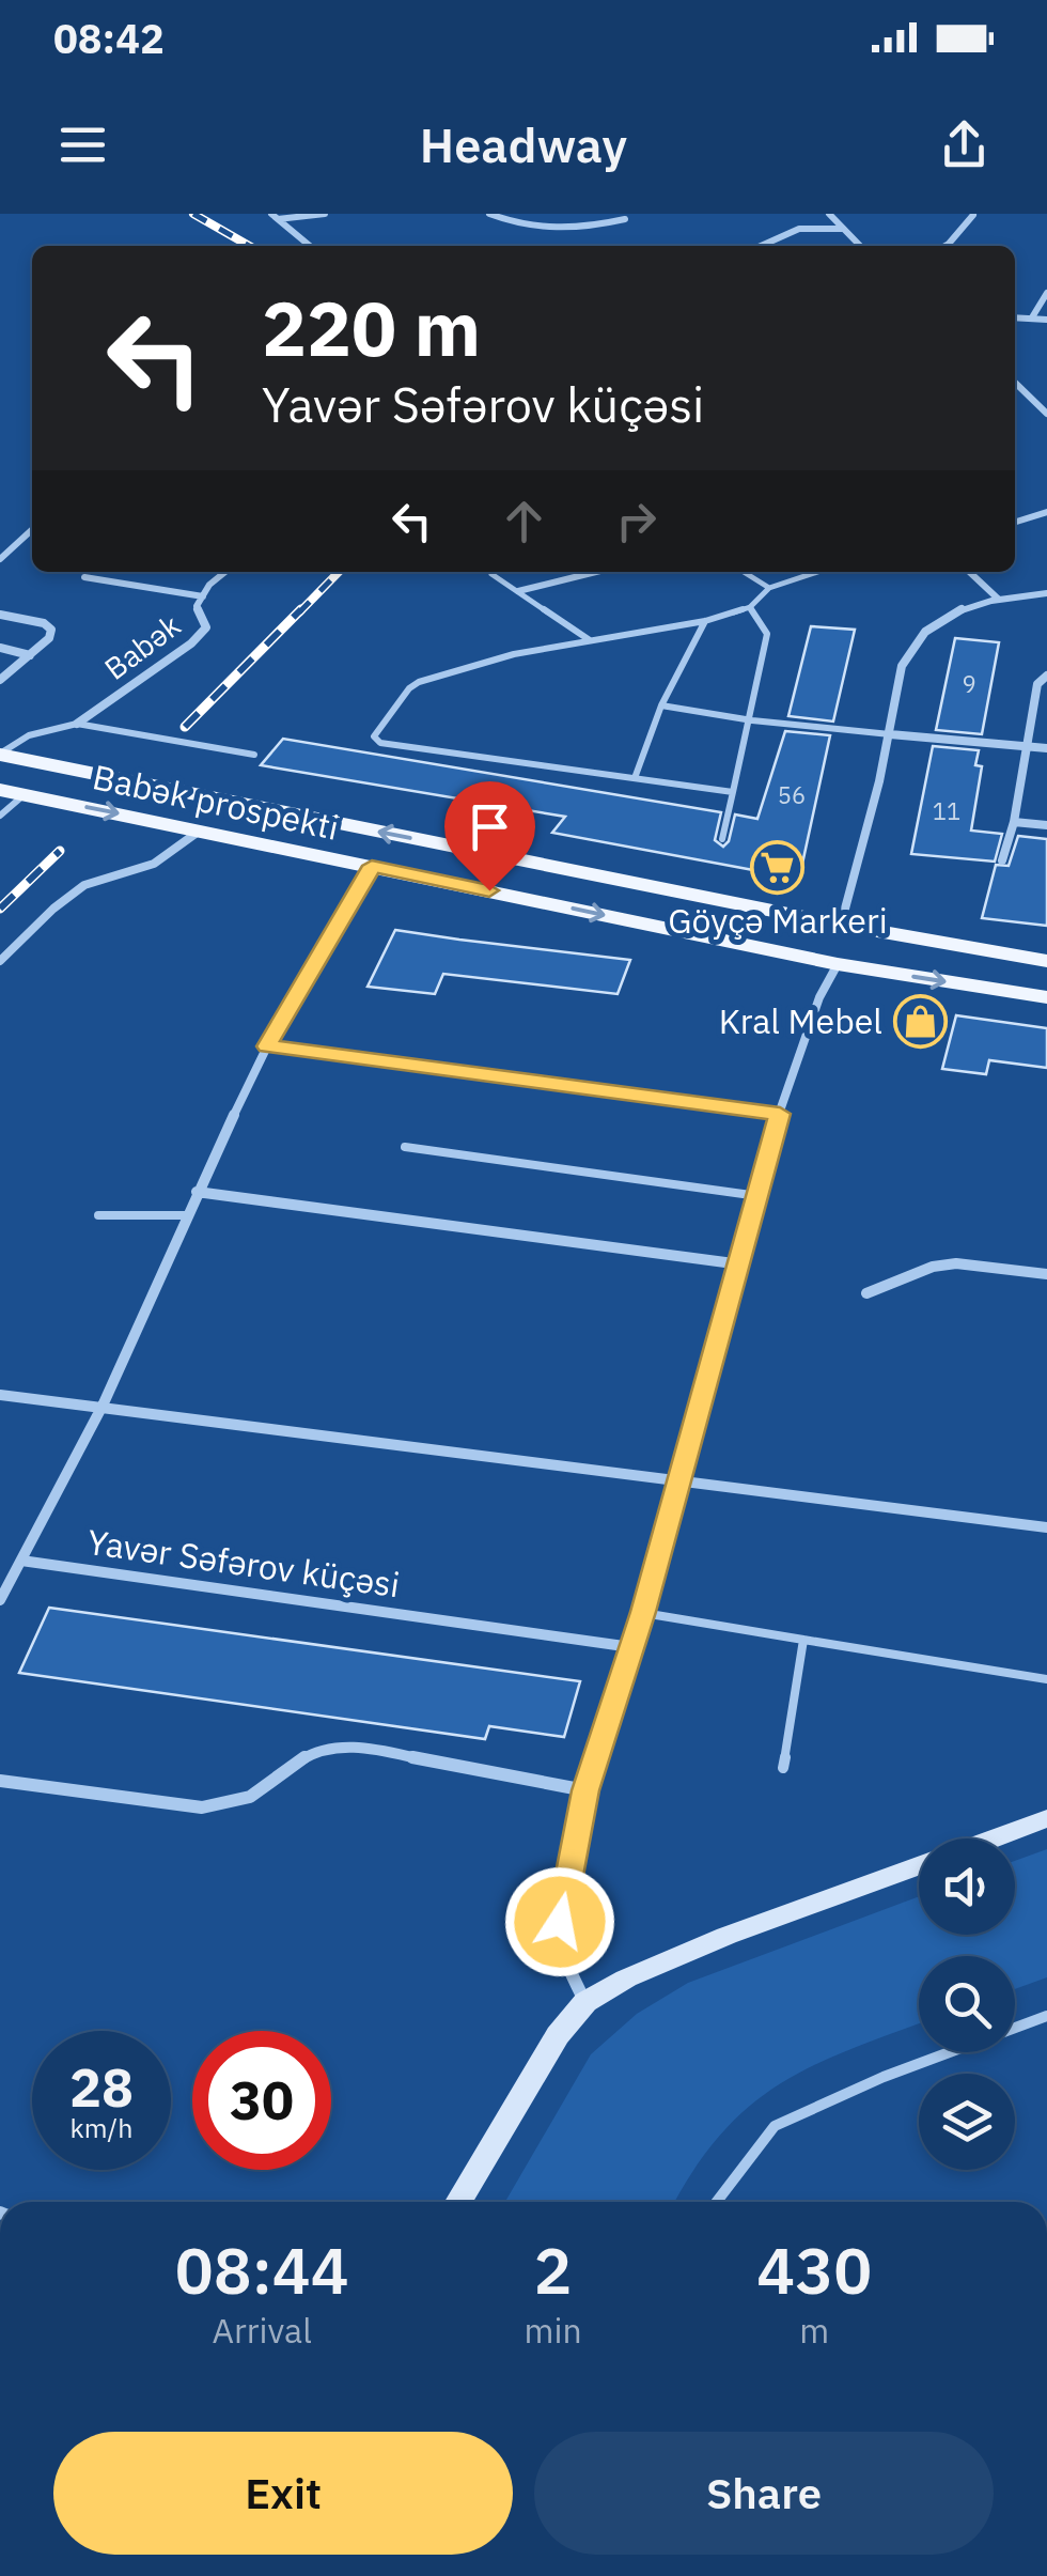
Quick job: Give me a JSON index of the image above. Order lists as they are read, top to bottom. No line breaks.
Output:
{"streets":{"main road":["Babək prospekti"],"street":["Babək","Yavər Səfərov küçəsi"]},"places":{"supermarket":["Göyçə Markeri"],"shop":["Kral Mebel"]},"house_numbers":["9","56","11"],"page":{"status":"08:42","header":"Headway","turn":["220 m","Yavər Səfərov küçəsi"],"speed":"28 km/h","limit":"30","eta":["08:44","Arrival","2","min","430","m"],"buttons":["Exit","Share"]}}
